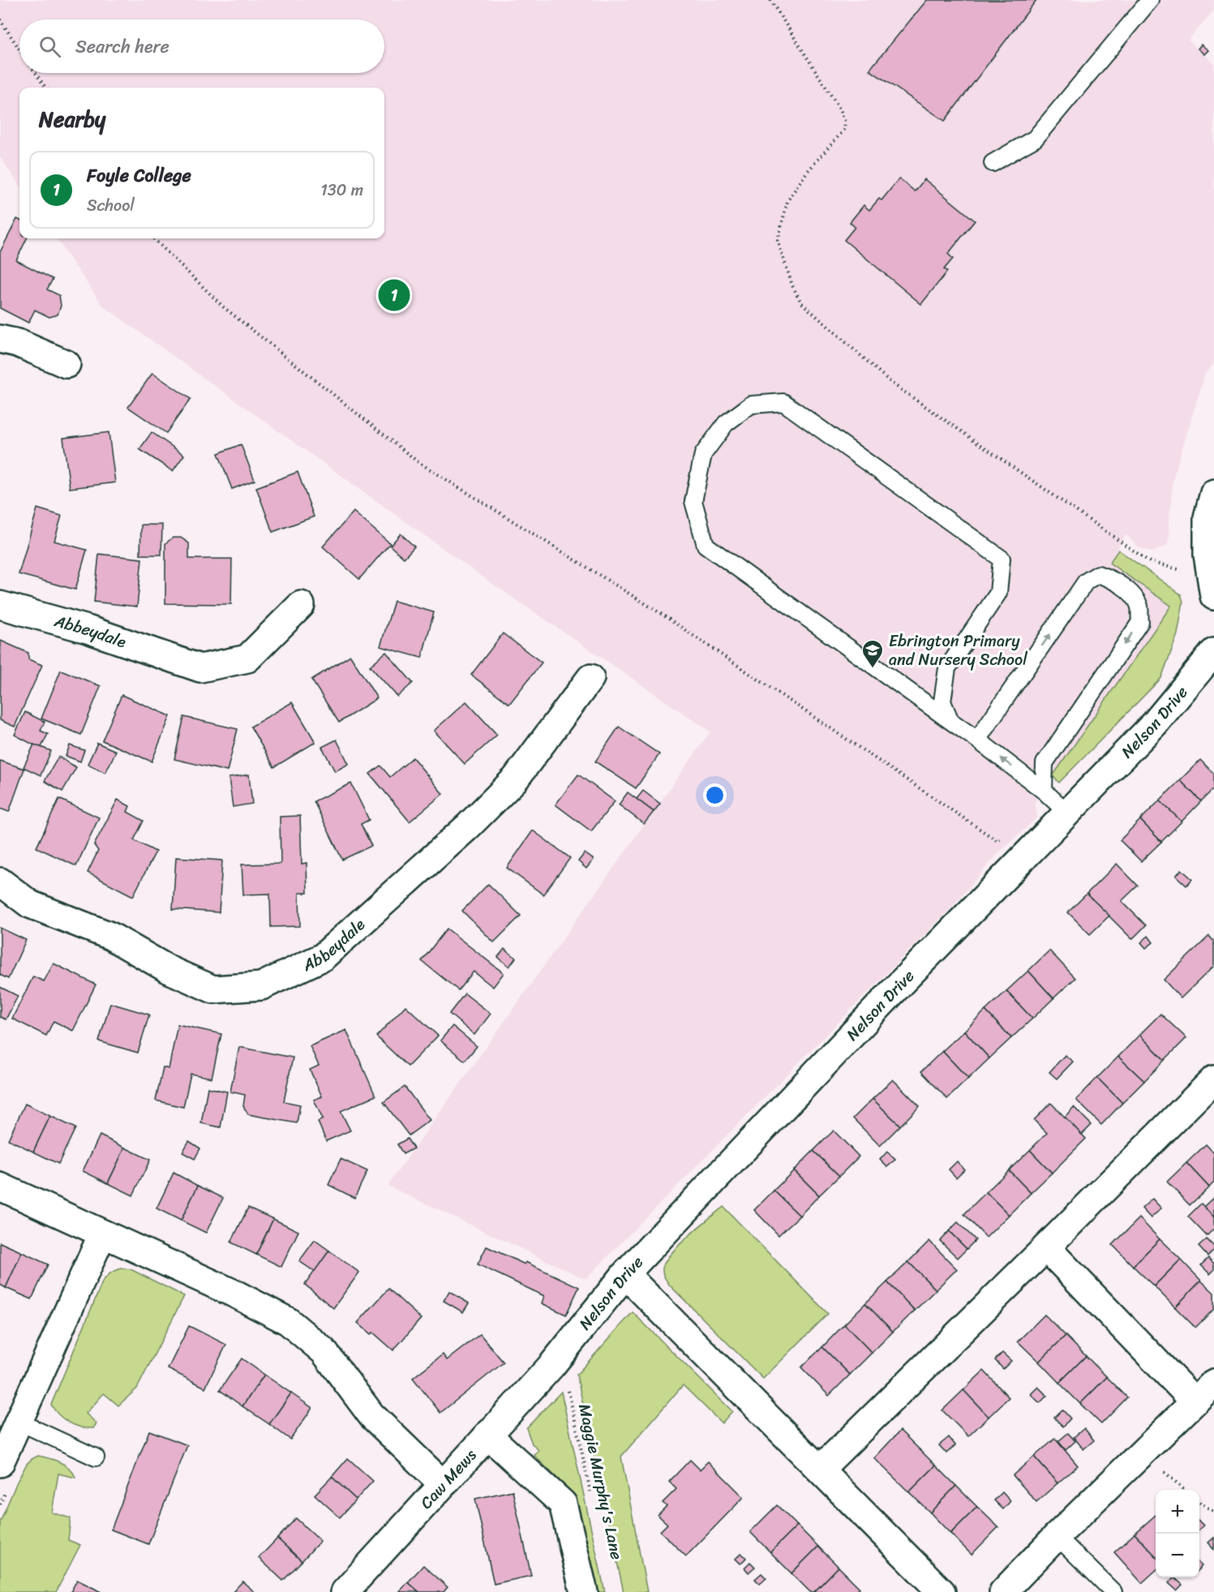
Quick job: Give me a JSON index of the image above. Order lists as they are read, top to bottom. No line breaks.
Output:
{"streets":{"street":["Abbeydale","Nelson Drive","Caw Mews"],"path":["Maggie Murphy's Lane"]},"crossings":[["Nelson Drive","Caw Mews"]],"places":{"school or university":["Ebrington Primary and Nursery School"]},"page":{"search":"Search here","heading":"Nearby","list":[{"mark":"1","name":"Foyle College","note":"School","value":"130 m"}],"pins":"1","map_buttons":["+","−"]}}
